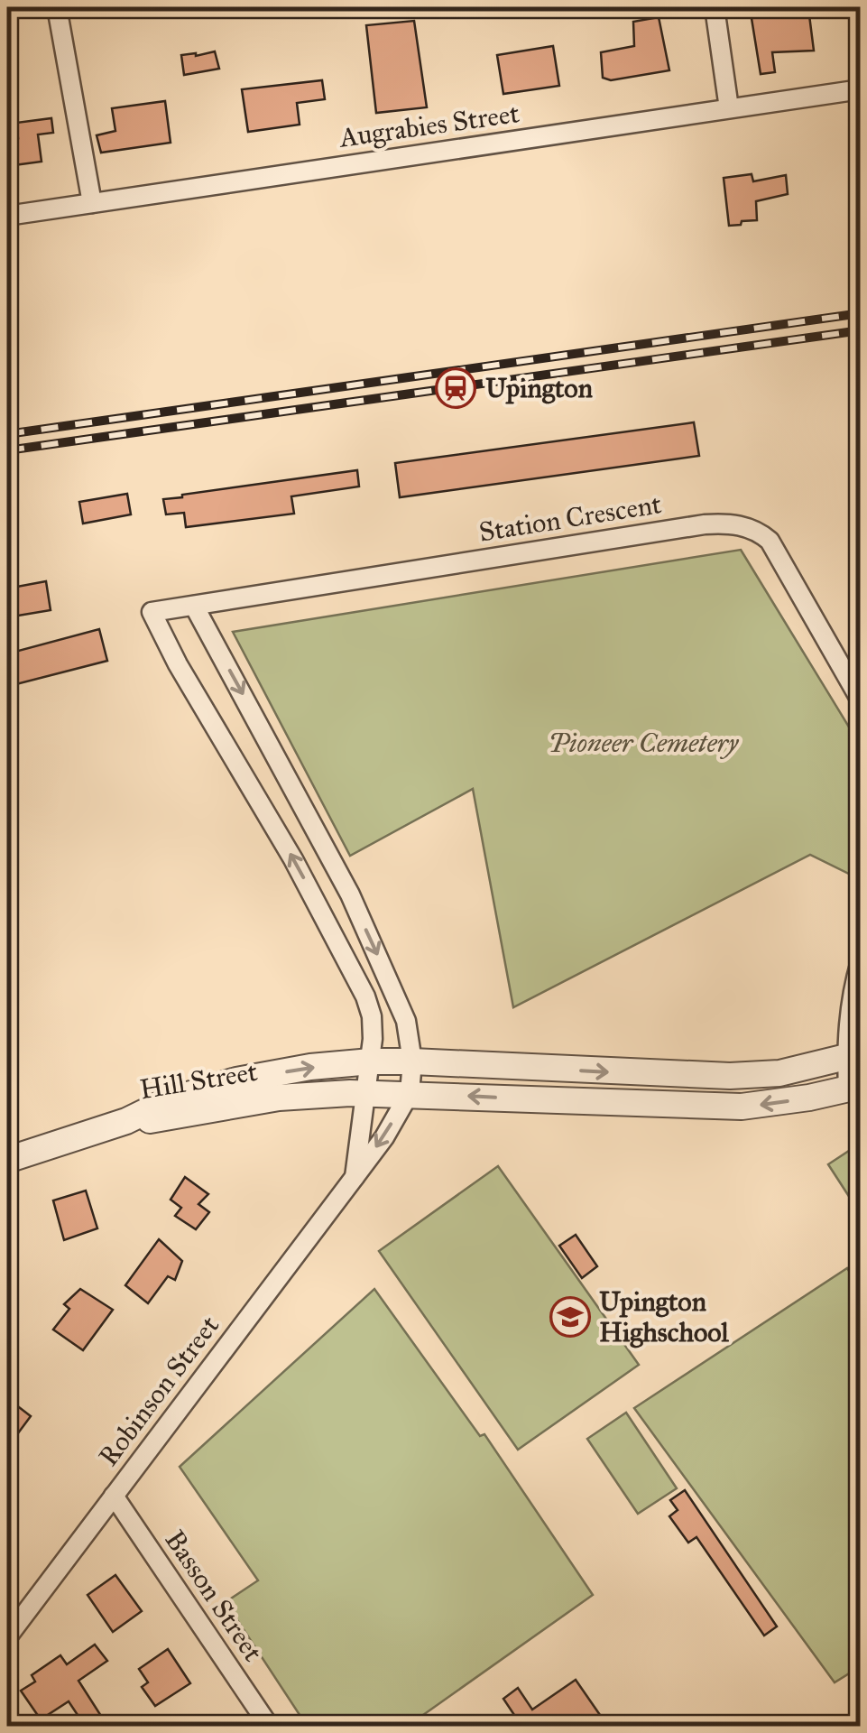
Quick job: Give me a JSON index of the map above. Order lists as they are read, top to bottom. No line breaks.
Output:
{"streets":{"street":["Augrabies Street","Station Crescent","Hill Street","Robinson Street","Basson Street"]},"crossings":[["Station Crescent","Hill Street"],["Station Crescent","Robinson Street"],["Hill Street","Robinson Street"],["Robinson Street","Basson Street"]],"parks":["Pioneer Cemetery"],"places":{"station":["Upington"],"school or university":["Upington Highschool"]}}
